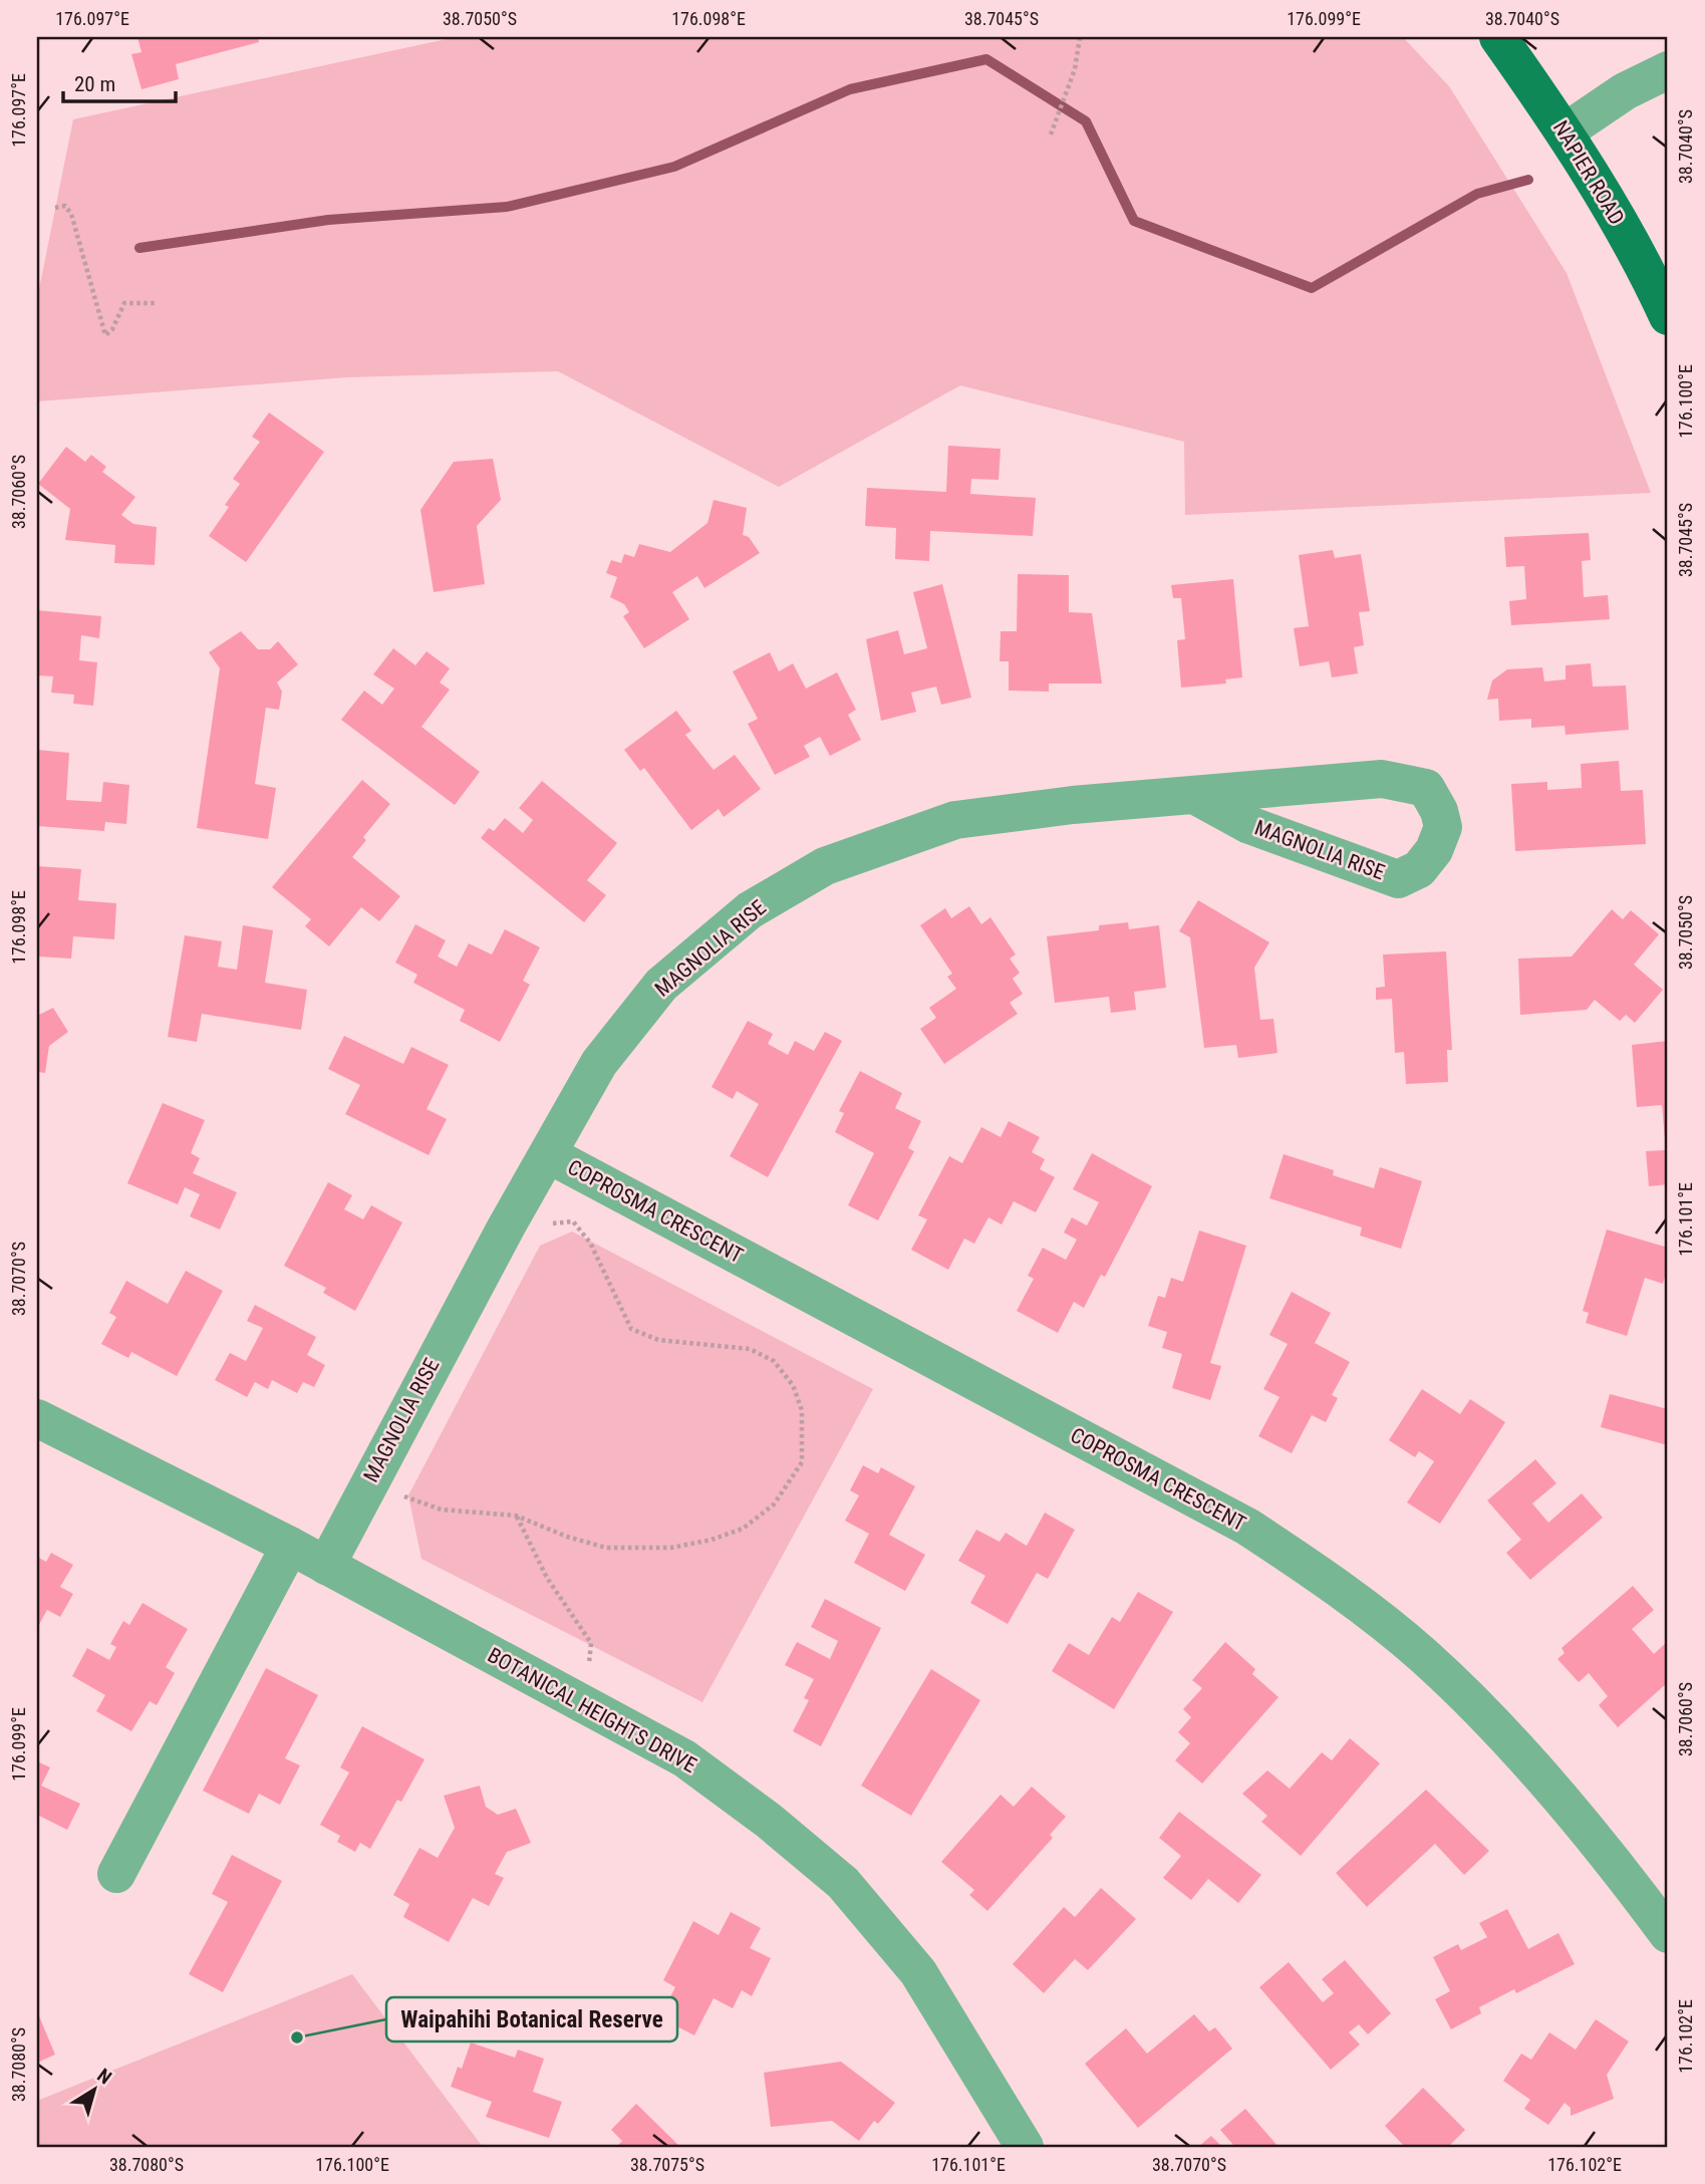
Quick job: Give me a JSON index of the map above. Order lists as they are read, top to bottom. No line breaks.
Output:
{"streets":{"main road":["NAPIER ROAD"],"street":["MAGNOLIA RISE","COPROSMA CRESCENT","BOTANICAL HEIGHTS DRIVE"]},"crossings":[["MAGNOLIA RISE","COPROSMA CRESCENT"],["MAGNOLIA RISE","BOTANICAL HEIGHTS DRIVE"]],"places":["Waipahihi Botanical Reserve"],"scale_bar":"20 m","north":"top right","coordinates":["176.097°E","38.7050°S","176.098°E","38.7045°S","176.099°E","38.7040°S","176.100°E","38.7060°S","176.101°E","38.7070°S","176.102°E","38.7080°S","38.7075°S"]}
